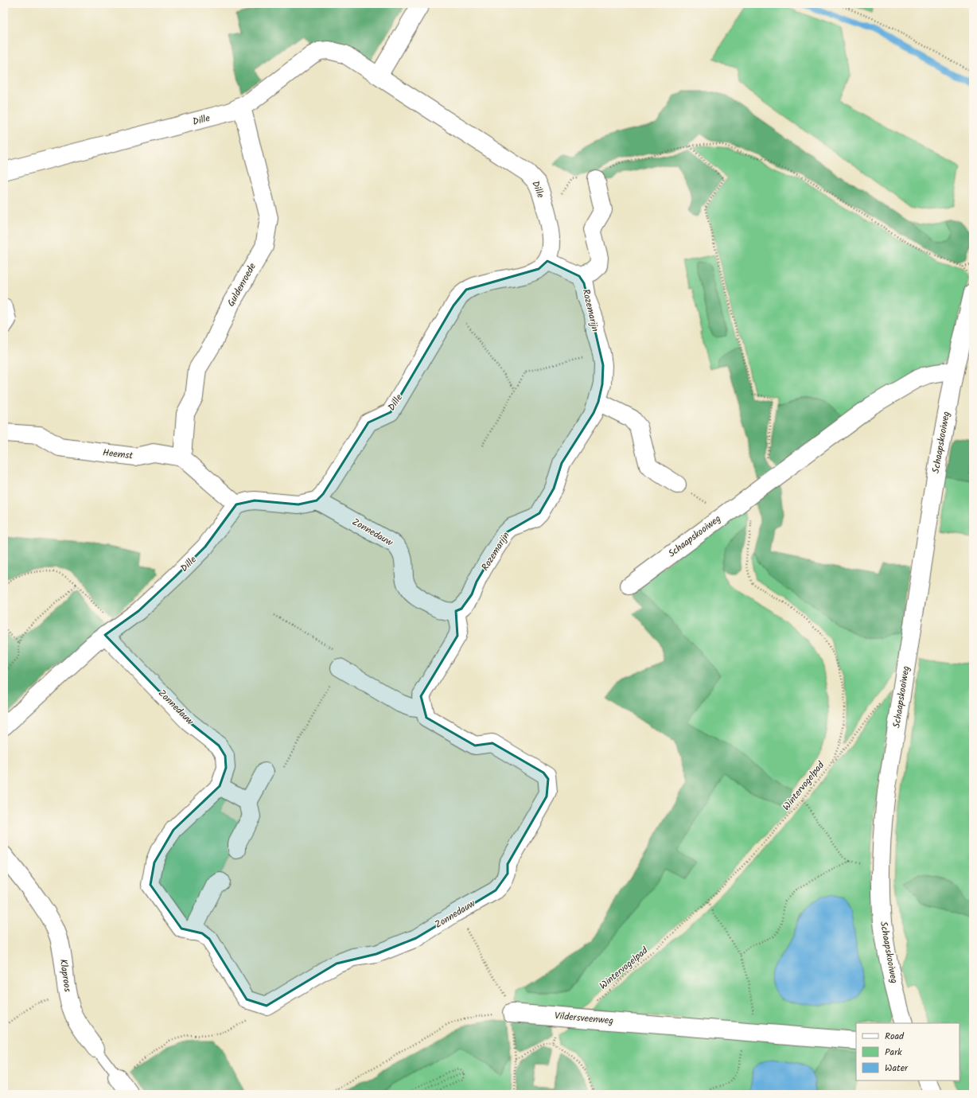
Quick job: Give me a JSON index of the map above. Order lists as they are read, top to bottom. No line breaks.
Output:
{"streets":{"street":["Dille","Guldenroede","Rozemarijn","Schaapskooiweg","Heemst","Zonnedauw","Klaproos","Vildersveenweg"],"path":["Wintervogelpad"]},"crossings":[["Dille","Guldenroede"],["Dille","Rozemarijn"],["Dille","Zonnedauw"],["Guldenroede","Heemst"],["Rozemarijn","Zonnedauw"],["Schaapskooiweg","Wintervogelpad"],["Wintervogelpad","Vildersveenweg"]],"legend":["Road","Park","Water"]}
